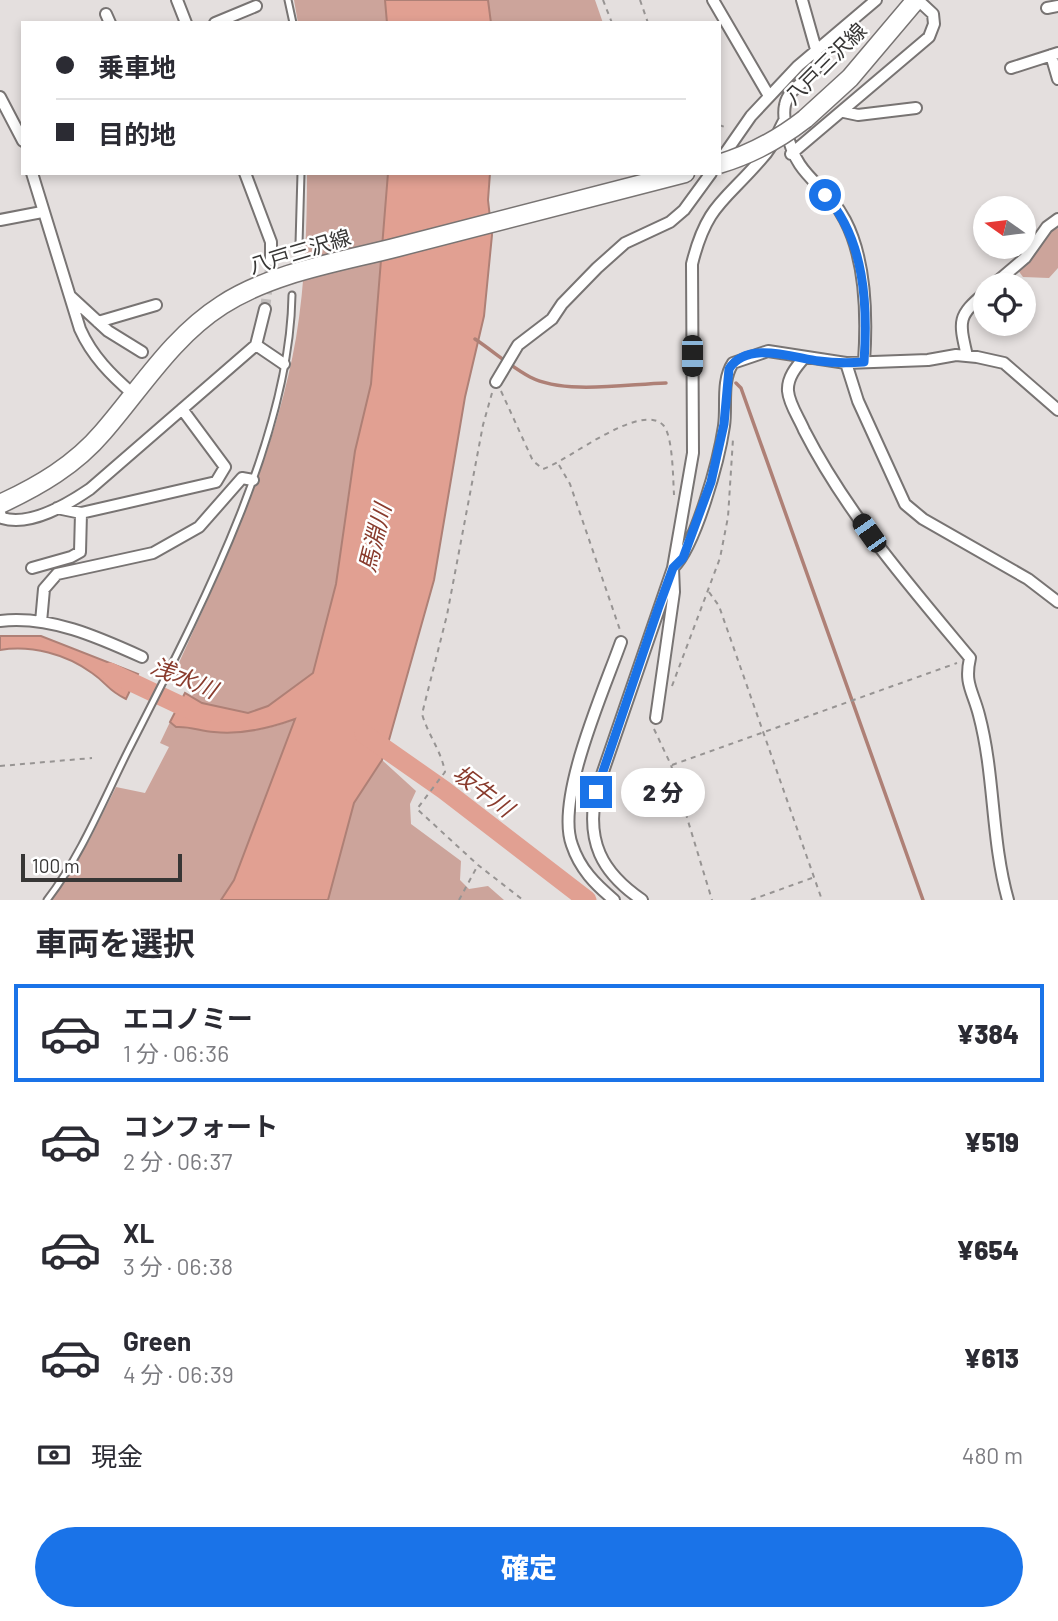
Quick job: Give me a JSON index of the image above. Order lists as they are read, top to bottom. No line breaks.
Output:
{"streets":{"main road":["八戸三沢線"]},"water":["馬淵川","浅水川","坂牛川"],"scale_bar":"100 m","north":"left","page":{"banner":["乗車地","目的地"],"bubble":"2 分","scale":"100 m","heading":"車両を選択","list":[{"name":"エコノミー","note":"1 分 · 06:36","value":"¥384"},{"name":"コンフォート","note":"2 分 · 06:37","value":"¥519"},{"name":"XL","note":"3 分 · 06:38","value":"¥654"},{"name":"Green","note":"4 分 · 06:39","value":"¥613"}],"pay":["現金","480 m"],"buttons":"確定"}}
